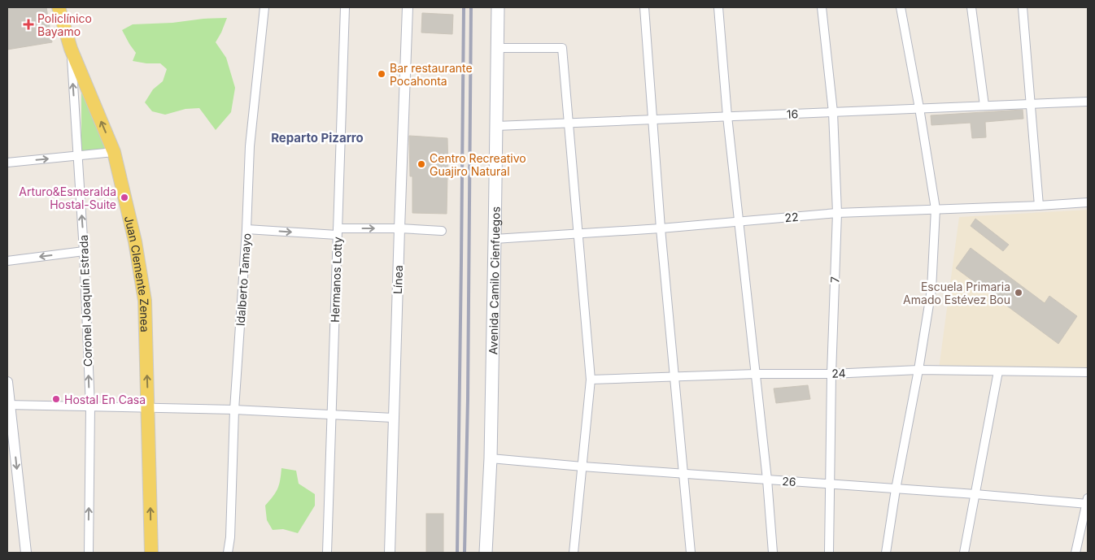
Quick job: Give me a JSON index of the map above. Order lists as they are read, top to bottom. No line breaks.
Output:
{"streets":{"main road":["Juan Clemente Zenea","Avenida Camilo Cienfuegos"],"street":["16","22","Idalberto Tamayo","Hermanos Lotty","Línea","7","Coronel Joaquín Estrada","24","26"]},"crossings":[["16","7"],["16","Avenida Camilo Cienfuegos"],["22","7"],["22","Avenida Camilo Cienfuegos"],["Juan Clemente Zenea","Coronel Joaquín Estrada"],["7","24"],["7","26"],["Avenida Camilo Cienfuegos","26"]],"one_way":["Juan Clemente Zenea","Coronel Joaquín Estrada"],"districts":["Reparto Pizarro"],"places":{"health":["Policlínico Bayamo"],"other":["Bar restaurante Pocahonta","Centro Recreativo Guajiro Natural","Arturo&Esmeralda Hostal-Suite","Escuela Primaria Amado Estévez Bou","Hostal En Casa"]}}
